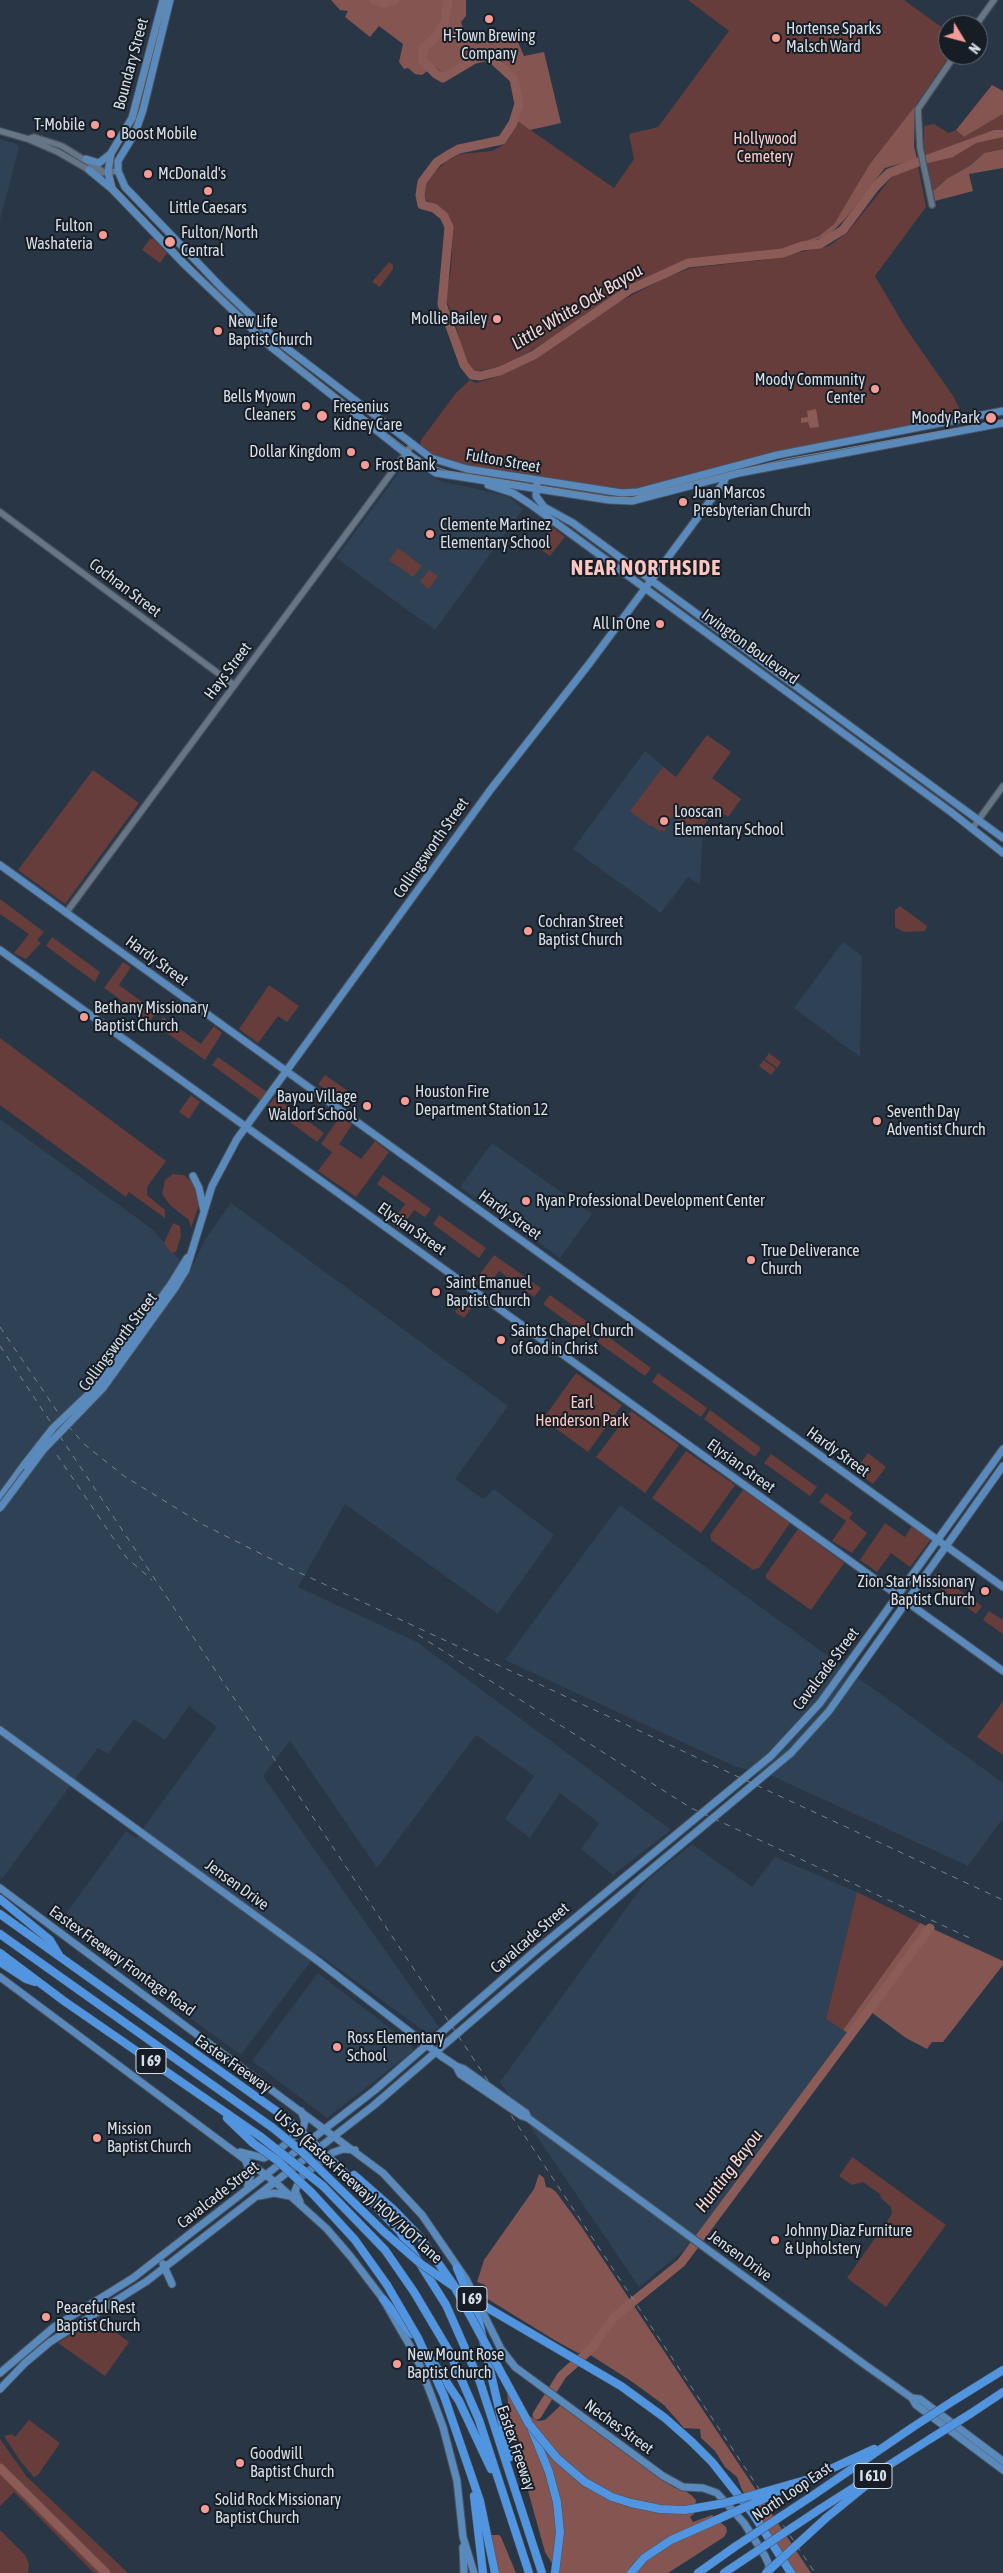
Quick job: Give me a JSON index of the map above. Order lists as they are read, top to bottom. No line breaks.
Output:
{"streets":{"highway":["I 69","Eastex Freeway","US 59 (Eastex Freeway) HOV/HOT lane","I 610","North Loop East"],"main road":["Boundary Street","Fulton Street","Irvington Boulevard","Collingsworth Street","Hardy Street","Elysian Street","Cavalcade Street","Jensen Drive","Eastex Freeway Frontage Road","Neches Street"],"street":["Cochran Street","Hays Street"]},"crossings":[["Boundary Street","Fulton Street"],["Fulton Street","Irvington Boulevard"],["Fulton Street","Hays Street"],["Fulton Street","Collingsworth Street"],["Cochran Street","Hays Street"],["Irvington Boulevard","Collingsworth Street"],["Hays Street","Hardy Street"],["Collingsworth Street","Hardy Street"],["Collingsworth Street","Elysian Street"],["Hardy Street","Cavalcade Street"],["Elysian Street","Cavalcade Street"],["Cavalcade Street","Jensen Drive"],["Cavalcade Street","Eastex Freeway Frontage Road"],["Eastex Freeway Frontage Road","Neches Street"]],"districts":["NEAR NORTHSIDE"],"water":["Little White Oak Bayou","Hunting Bayou"],"parks":["Hollywood Cemetery","Earl Henderson Park"],"places":["H-Town Brewing Company","Hortense Sparks Malsch Ward","T-Mobile","Boost Mobile","McDonald's","Little Caesars","Fulton Washateria","Fulton/North Central","Mollie Bailey","New Life Baptist Church","Moody Community Center","Bells Myown Cleaners","Fresenius Kidney Care","Moody Park","Dollar Kingdom","Frost Bank","Juan Marcos Presbyterian Church","Clemente Martinez Elementary School","All In One","Looscan Elementary School","Cochran Street Baptist Church","Bethany Missionary Baptist Church","Houston Fire Department Station 12","Bayou Village Waldorf School","Seventh Day Adventist Church","Ryan Professional Development Center","True Deliverance Church","Saint Emanuel Baptist Church","Saints Chapel Church of God in Christ","Zion Star Missionary Baptist Church","Ross Elementary School","Mission Baptist Church","Johnny Diaz Furniture & Upholstery","Peaceful Rest Baptist Church","New Mount Rose Baptist Church","Goodwill Baptist Church","Solid Rock Missionary Baptist Church"],"north":"bottom right"}
